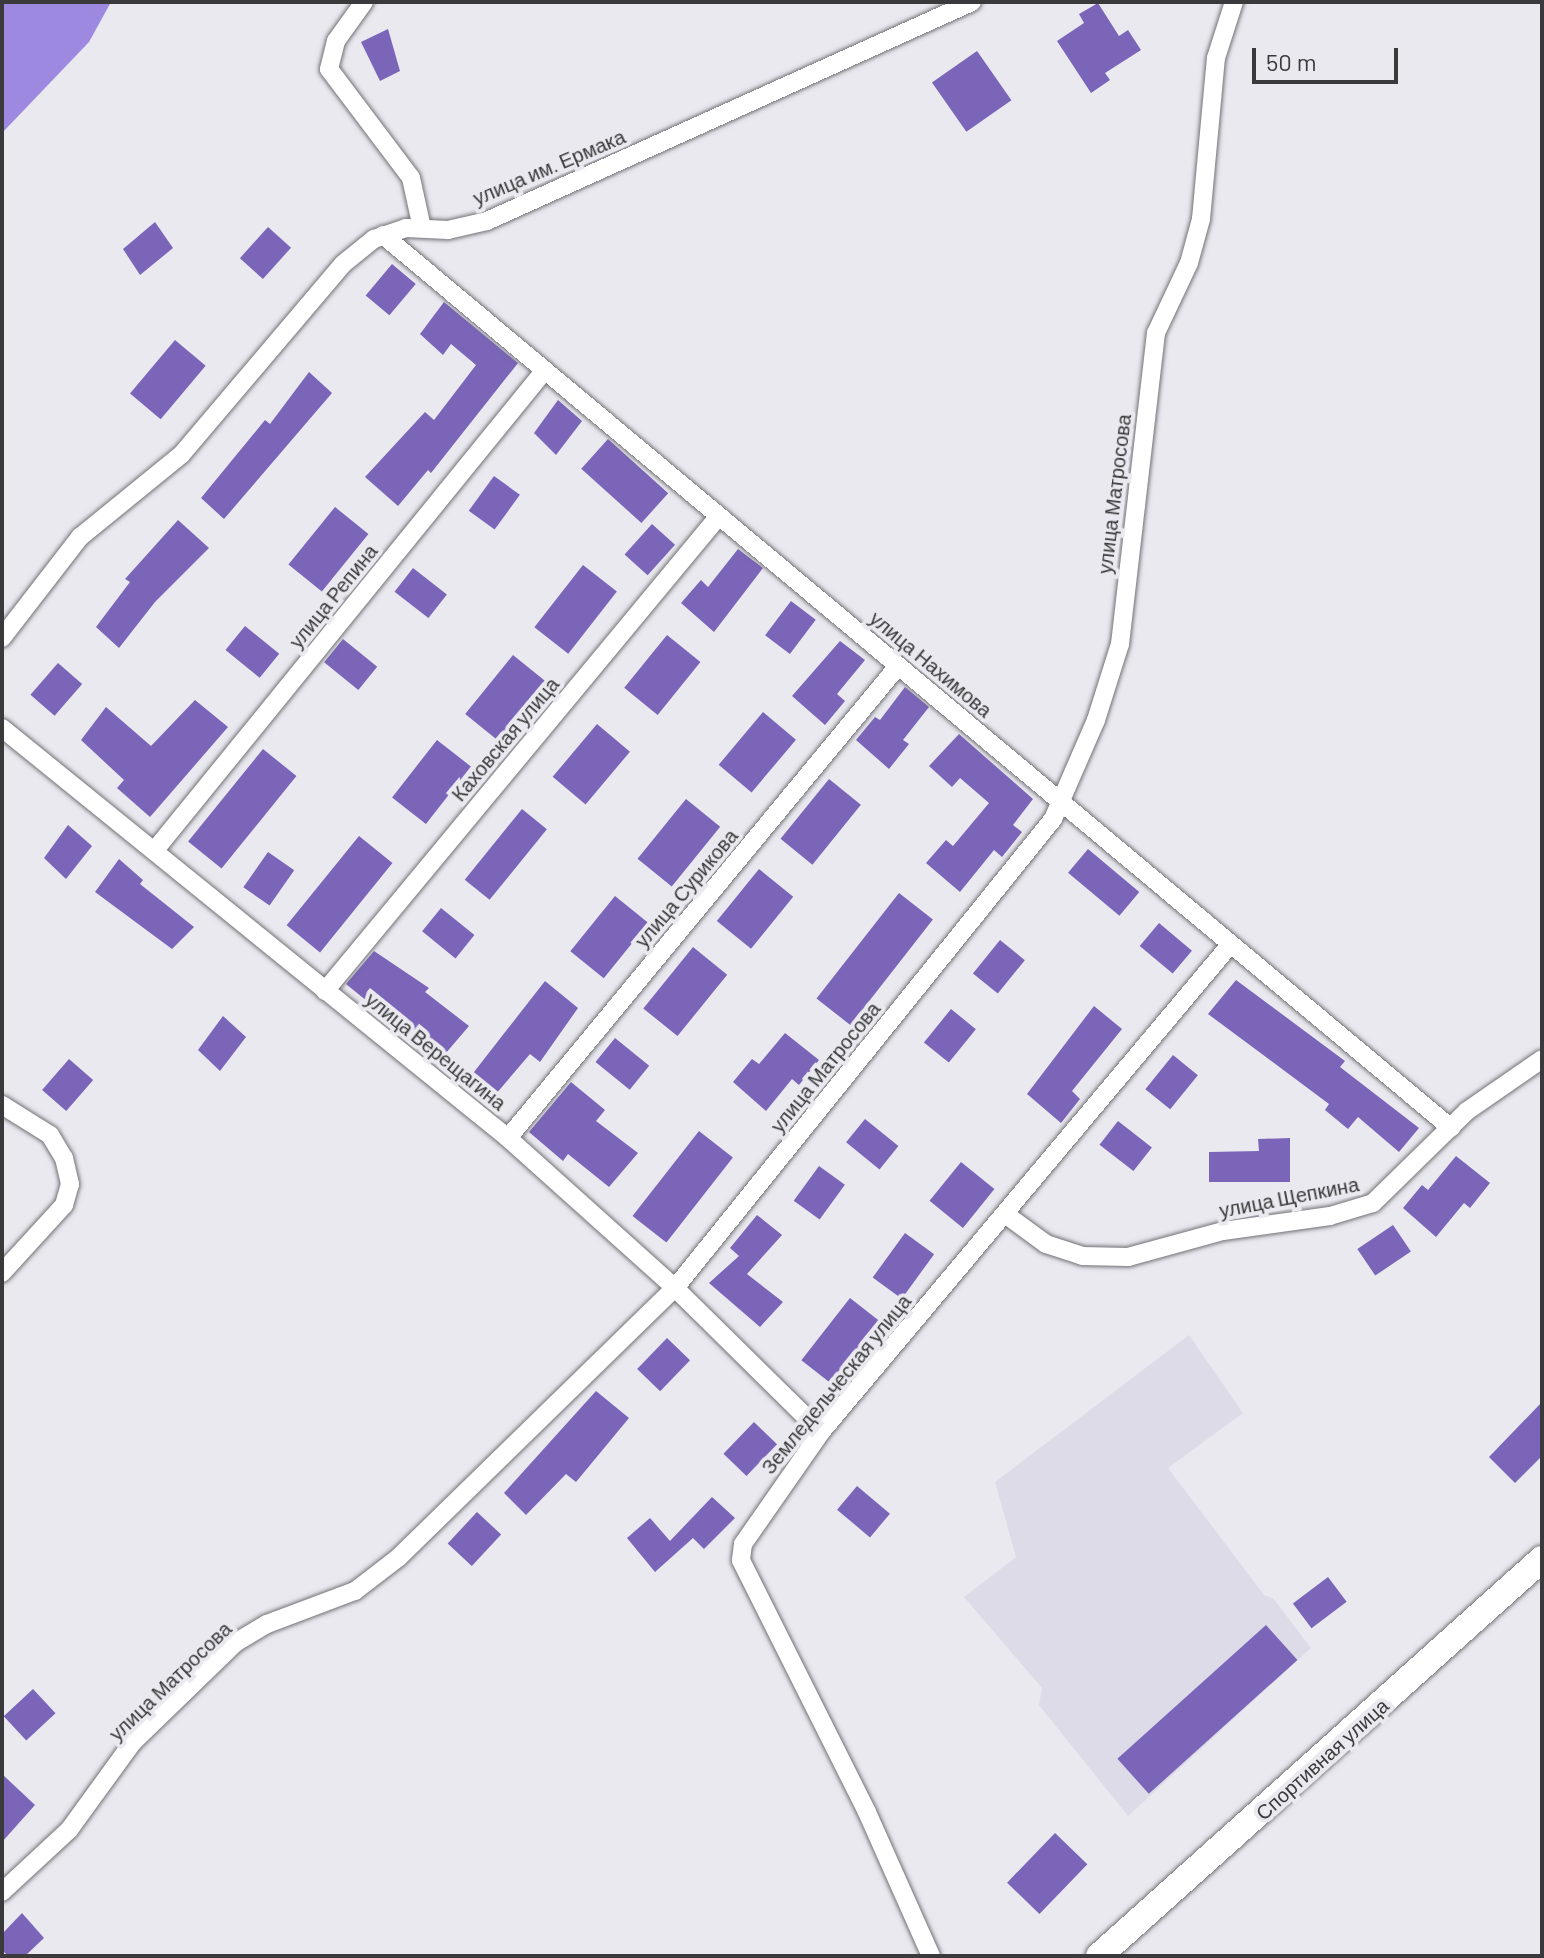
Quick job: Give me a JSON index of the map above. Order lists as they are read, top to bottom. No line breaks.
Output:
{"streets":{"street":["улица им. Ермака","улица Матросова","улица Репина","улица Нахимова","Каховская улица","улица Сурикова","улица Верещагина","улица Щепкина","Земледельческая улица","Спортивная улица"]},"crossings":[["улица им. Ермака","улица Нахимова"],["улица Матросова","улица Нахимова"],["улица Матросова","улица Верещагина"],["улица Репина","улица Нахимова"],["улица Репина","улица Верещагина"],["улица Нахимова","Каховская улица"],["улица Нахимова","улица Сурикова"],["улица Нахимова","улица Щепкина"],["улица Нахимова","Земледельческая улица"],["Каховская улица","улица Верещагина"],["улица Сурикова","улица Верещагина"],["улица Верещагина","Земледельческая улица"],["улица Щепкина","Земледельческая улица"]],"scale_bar":"50 m"}
